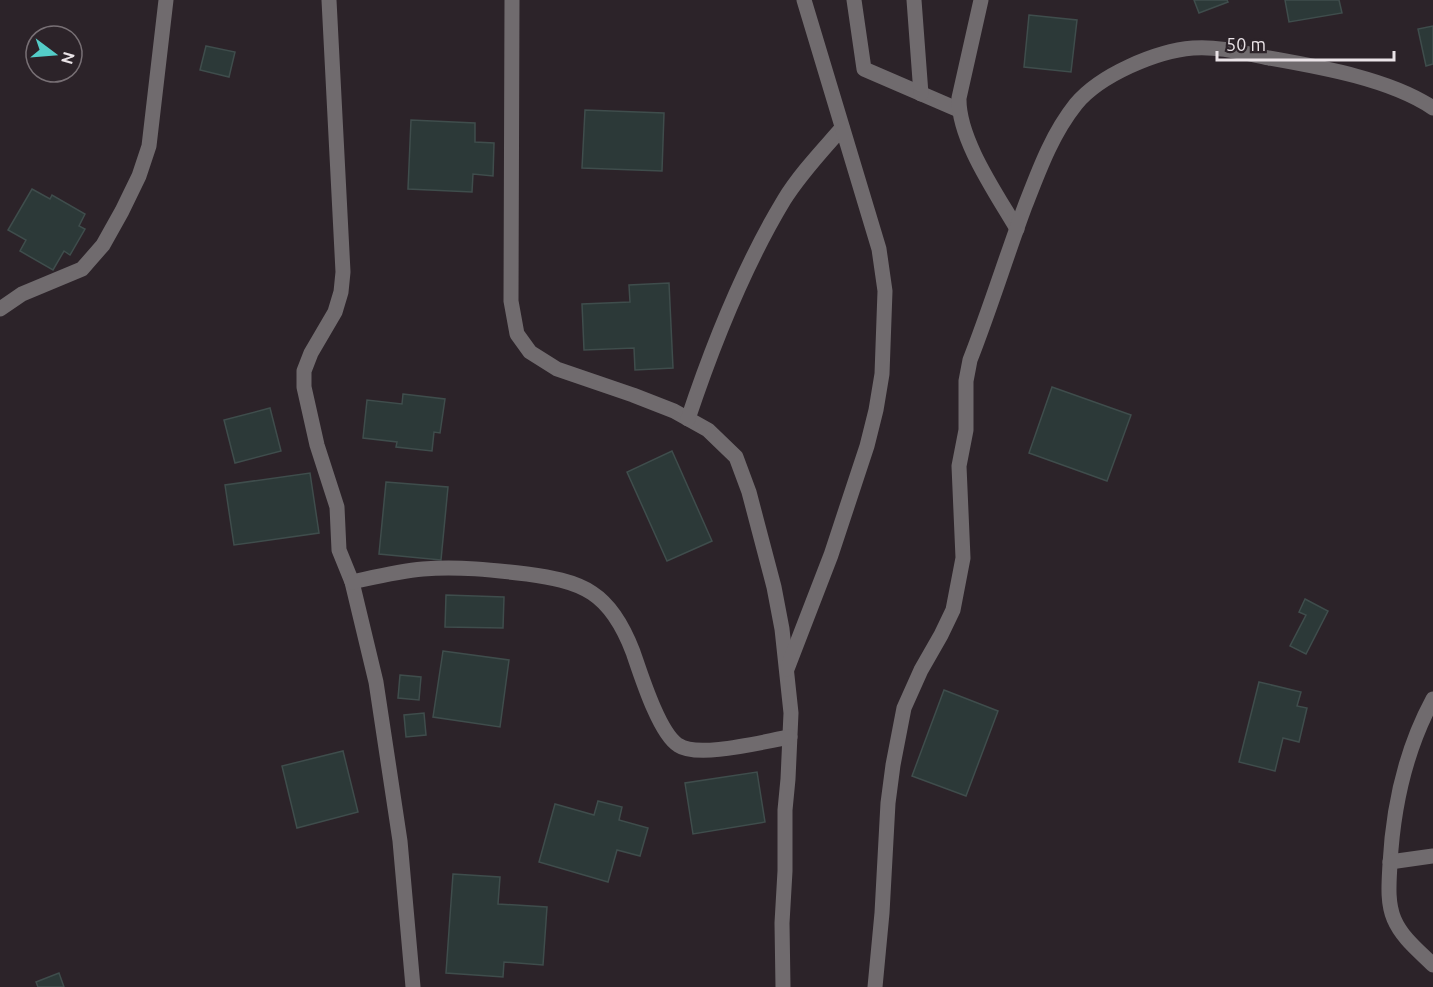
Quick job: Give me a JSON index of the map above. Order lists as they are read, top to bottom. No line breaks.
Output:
{"scale_bar":"50 m","north":"right"}
